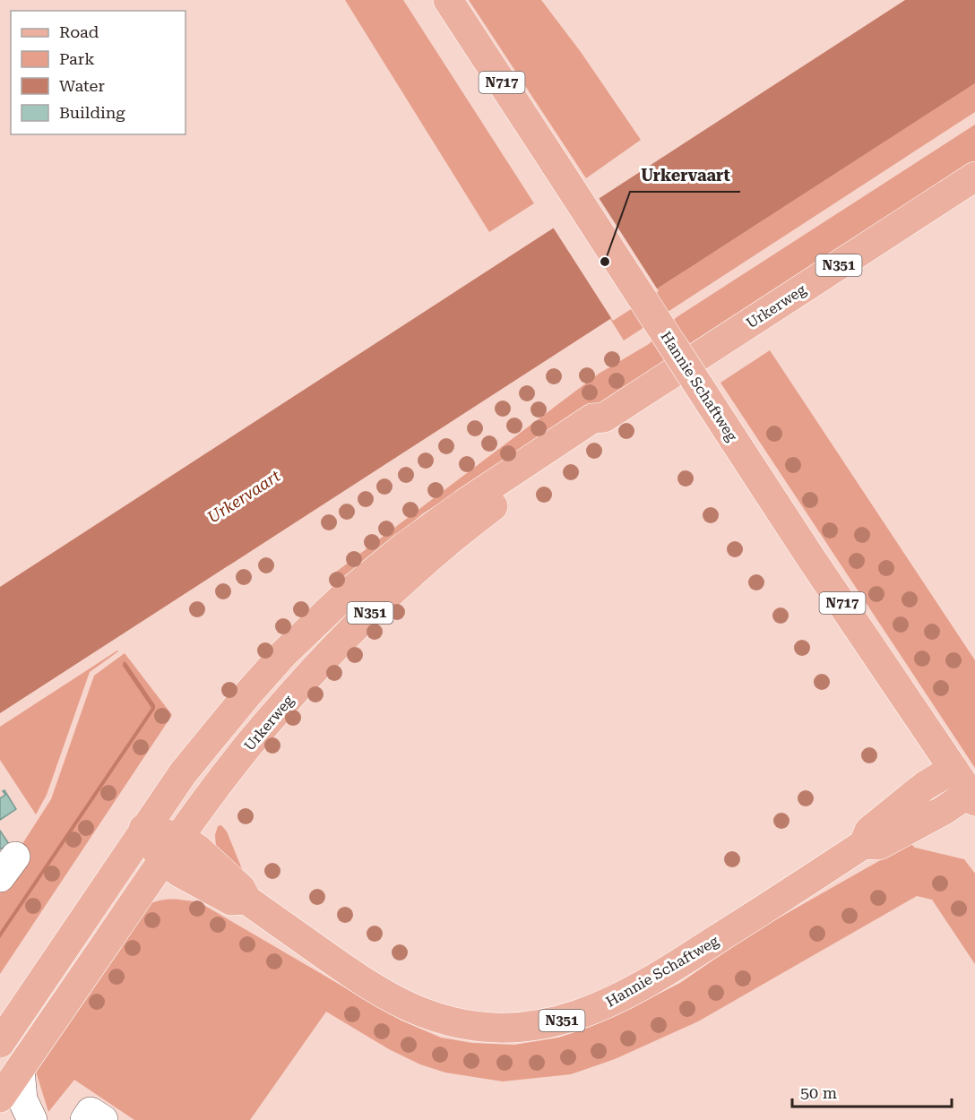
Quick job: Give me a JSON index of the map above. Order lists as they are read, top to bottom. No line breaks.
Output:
{"streets":{"main road":["N717","N351","Urkerweg","Hannie Schaftweg"]},"crossings":[["Urkerweg","Hannie Schaftweg"]],"water":["Urkervaart"],"places":["Urkervaart"],"legend":["Road","Park","Water","Building"],"scale_bar":"50 m"}
